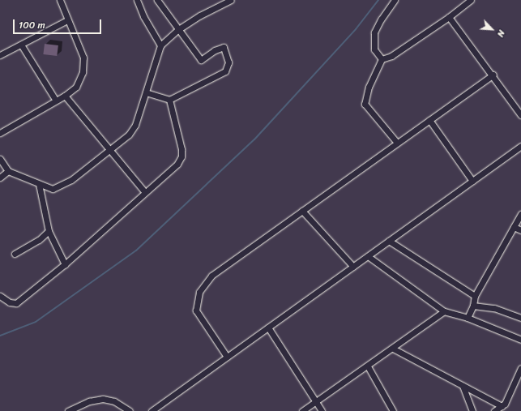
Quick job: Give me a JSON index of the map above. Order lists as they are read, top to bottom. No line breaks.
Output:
{"scale_bar":"100 m","north":"bottom right"}
